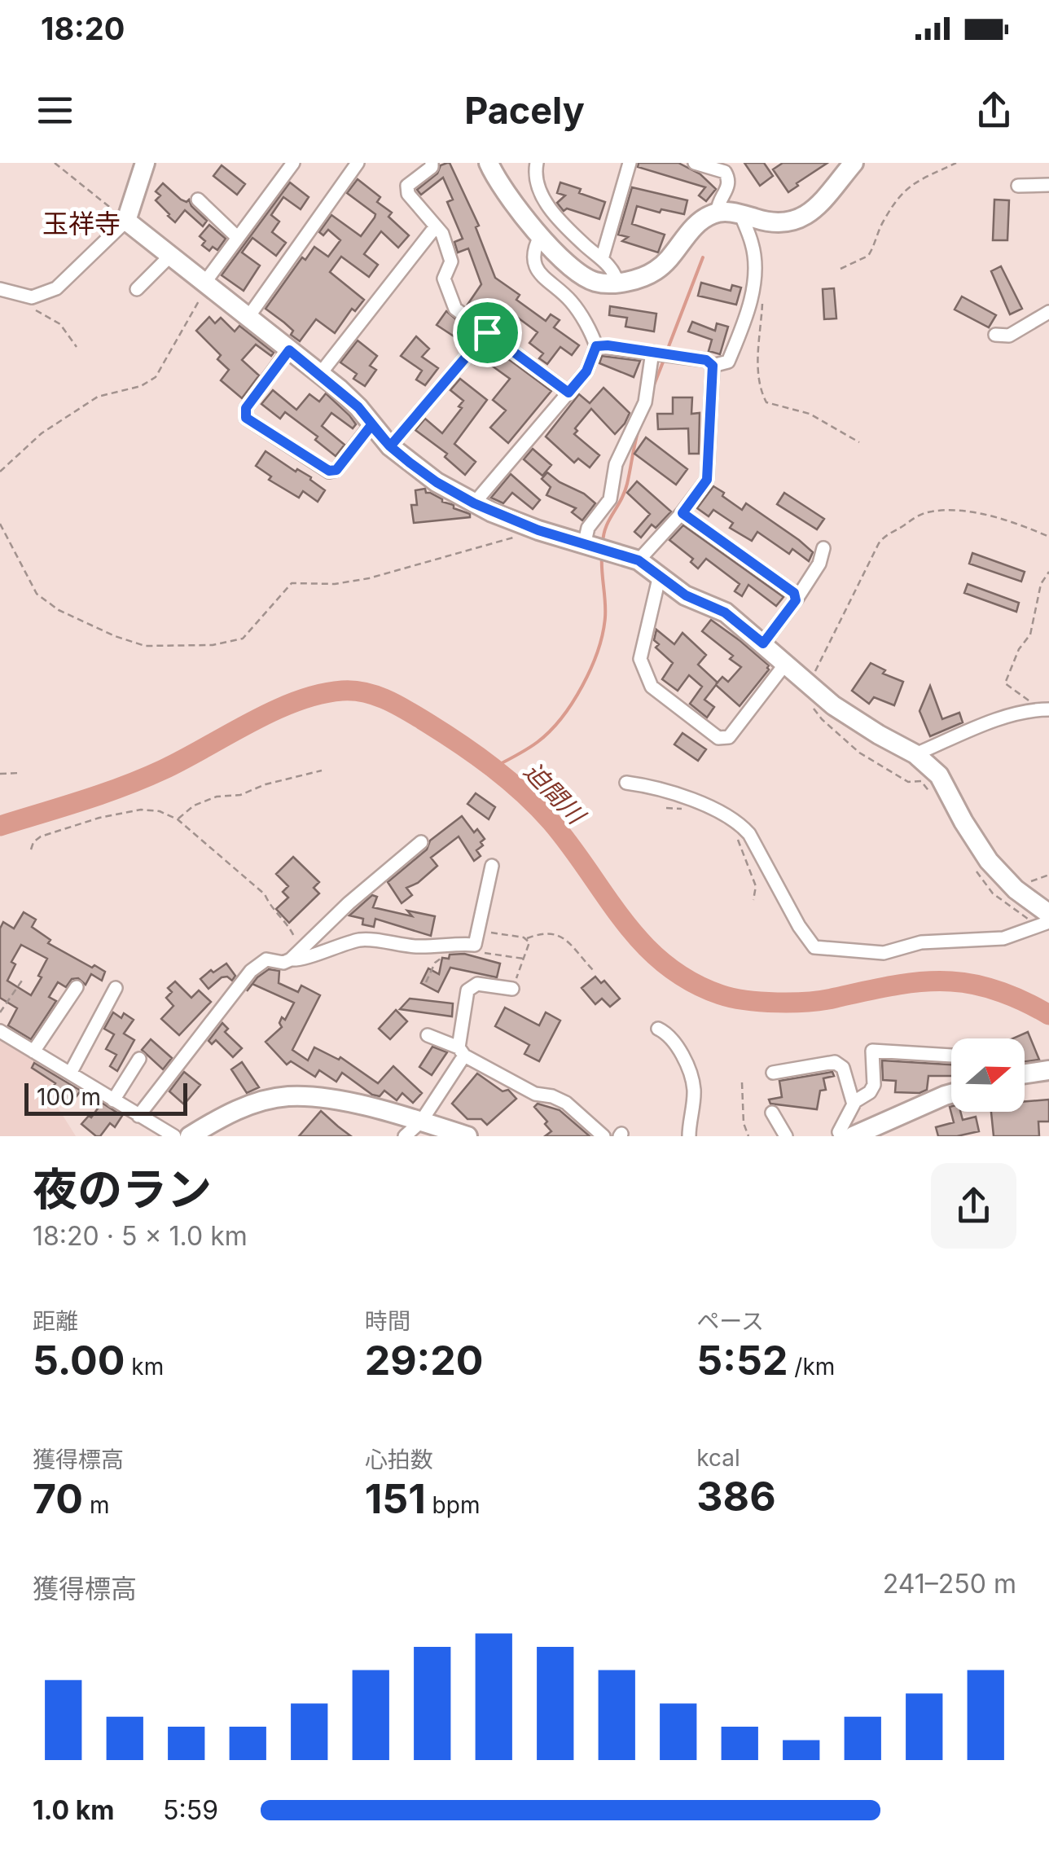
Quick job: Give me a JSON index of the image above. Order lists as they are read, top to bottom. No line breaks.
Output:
{"districts":["玉祥寺"],"water":["迫間川"],"scale_bar":"100 m","north":"right","page":{"status":"18:20","header":"Pacely","scale":"100 m","heading":["夜のラン","18:20 · 5 × 1.0 km"],"stats":[["距離","5.00 km"],["時間","29:20"],["ペース","5:52 /km"],["獲得標高","70 m"],["心拍数","151 bpm"],["kcal","386"]],"chart":["獲得標高","241–250 m"],"list":[{"name":"1.0 km","note":"5:59"}]}}
